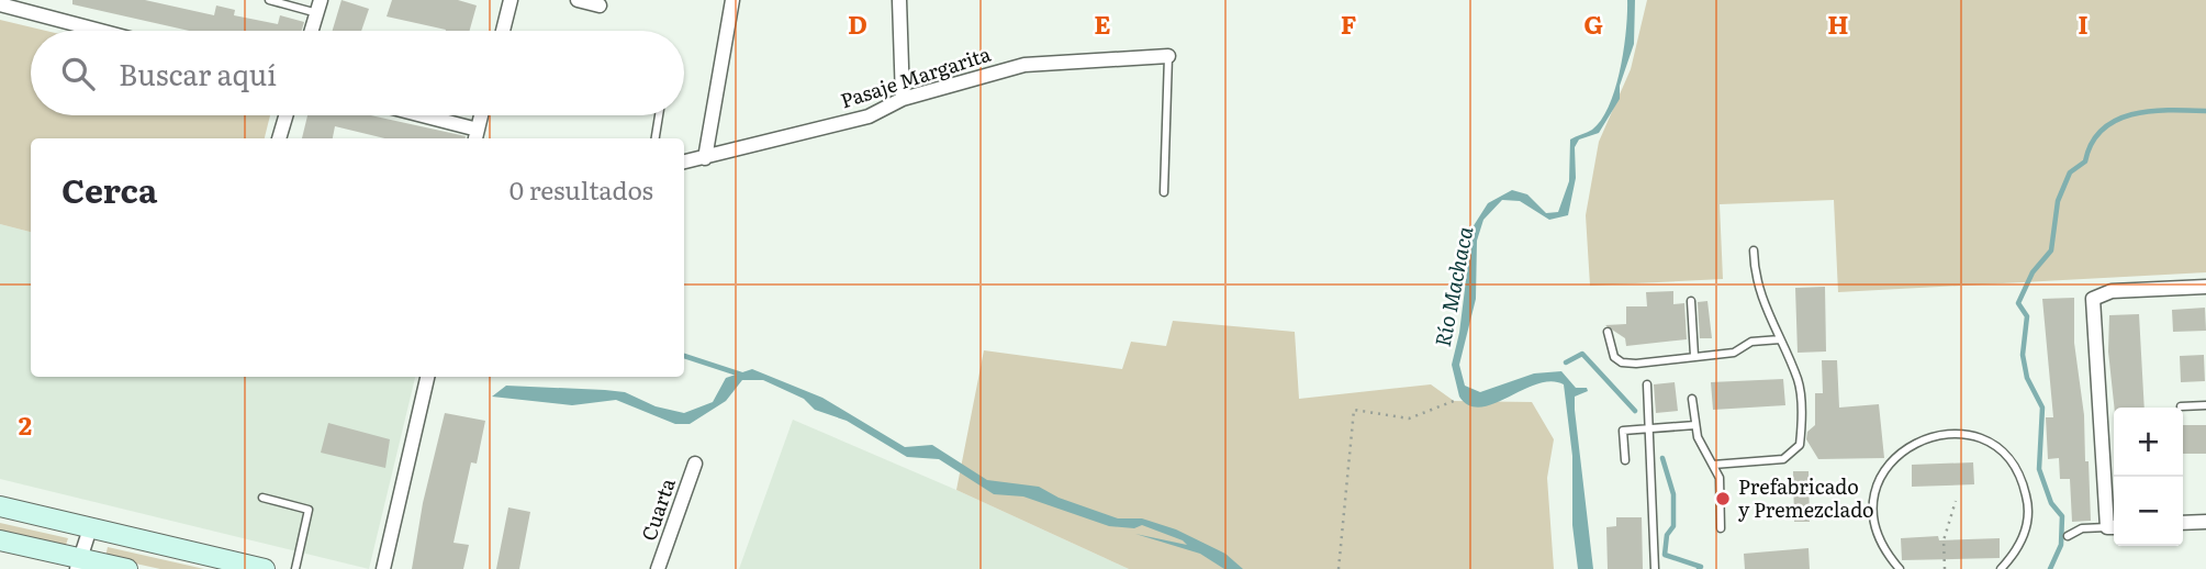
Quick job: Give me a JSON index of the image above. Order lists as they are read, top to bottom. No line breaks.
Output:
{"streets":{"street":["Pasaje Margarita","Cuarta"]},"water":["Río Machaca"],"places":["Prefabricado y Premezclado"],"page":{"search":"Buscar aquí","heading":["Cerca","0 resultados"],"map_buttons":["+","−"]},"grid":{"columns":["D","E","F","G","H","I"],"rows":["2"]}}
